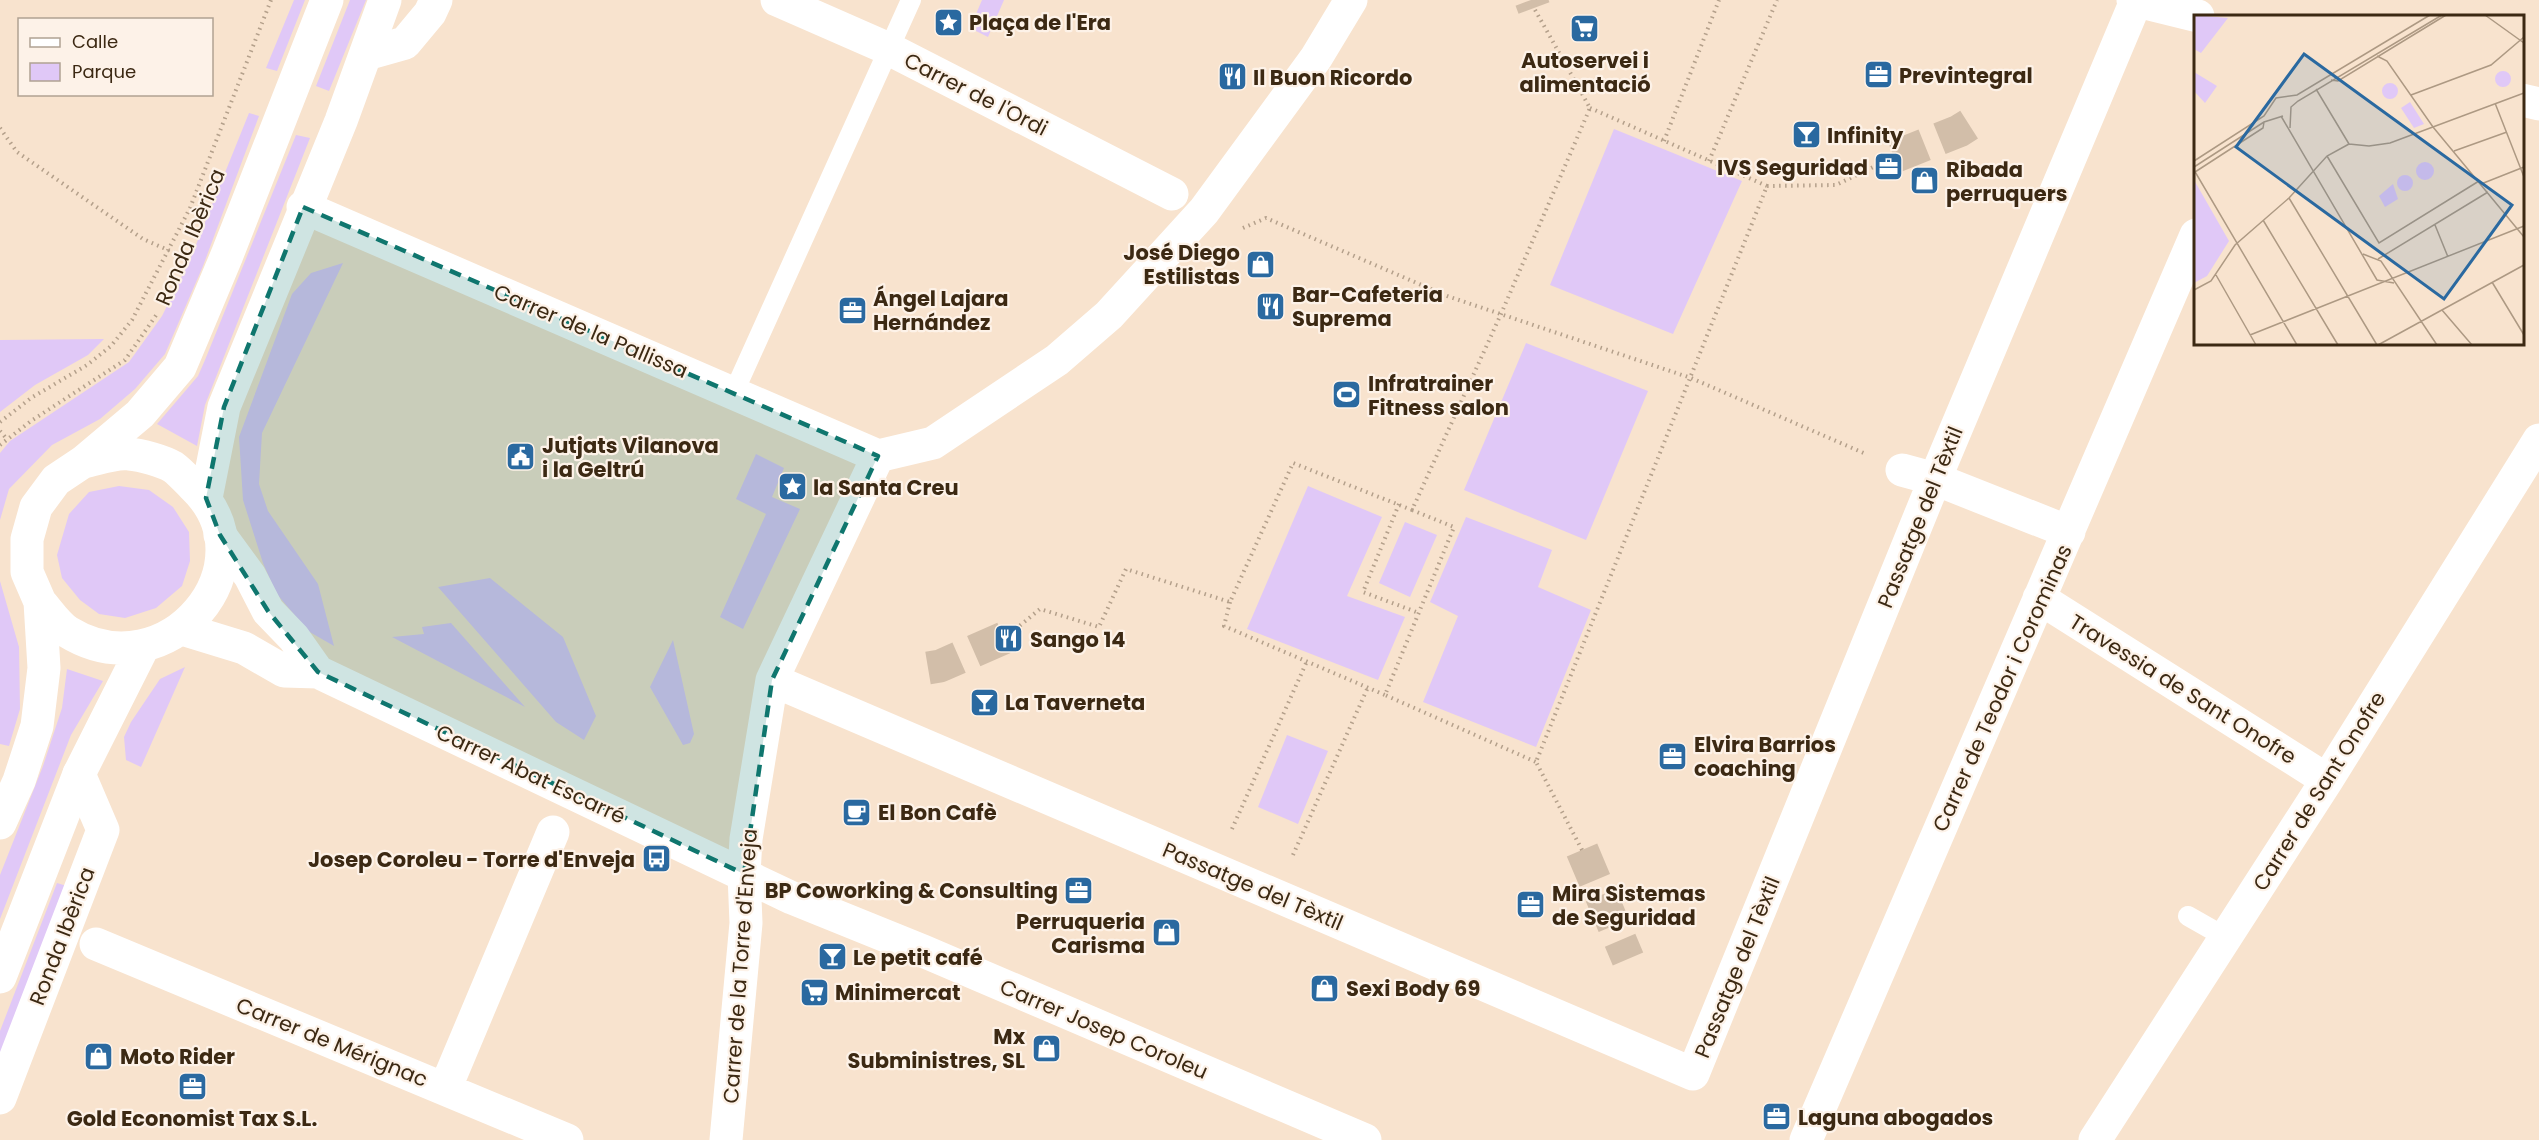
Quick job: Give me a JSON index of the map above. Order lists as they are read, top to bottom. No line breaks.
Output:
{"streets":{"street":["Carrer de l'Ordi","Ronda Ibèrica","Carrer de la Pallissa","Passatge del Tèxtil","Carrer de Teodor i Corominas","Travessia de Sant Onofre","Carrer Abat Escarré","Carrer de Sant Onofre","Carrer de la Torre d'Enveja","Carrer Josep Coroleu","Carrer de Mérignac"]},"crossings":[["Ronda Ibèrica","Carrer Abat Escarré"],["Carrer de la Pallissa","Carrer de la Torre d'Enveja"],["Passatge del Tèxtil","Carrer de la Torre d'Enveja"],["Carrer de Teodor i Corominas","Travessia de Sant Onofre"],["Travessia de Sant Onofre","Carrer de Sant Onofre"],["Carrer Abat Escarré","Carrer de la Torre d'Enveja"],["Carrer Abat Escarré","Carrer Josep Coroleu"],["Carrer de la Torre d'Enveja","Carrer Josep Coroleu"]],"places":{"place":["Plaça de l'Era","la Santa Creu"],"supermarket":["Autoservei i alimentació","Minimercat"],"office":["Previntegral","IVS Seguridad","Ángel Lajara Hernández","Elvira Barrios coaching","BP Coworking & Consulting","Mira Sistemas de Seguridad","Gold Economist Tax S.L.","Laguna abogados"],"restaurant":["Il Buon Ricordo","Bar-Cafeteria Suprema","Sango 14"],"bar":["Infinity","La Taverneta","Le petit café"],"shop":["Ribada perruquers","José Diego Estilistas","Perruqueria Carisma","Sexi Body 69","Mx Subministres, SL","Moto Rider"],"sports":["Infratrainer Fitness salon"],"public building":["Jutjats Vilanova i la Geltrú"],"cafe":["El Bon Cafè"],"bus stop":["Josep Coroleu - Torre d'Enveja"]},"legend":["Calle","Parque"]}
